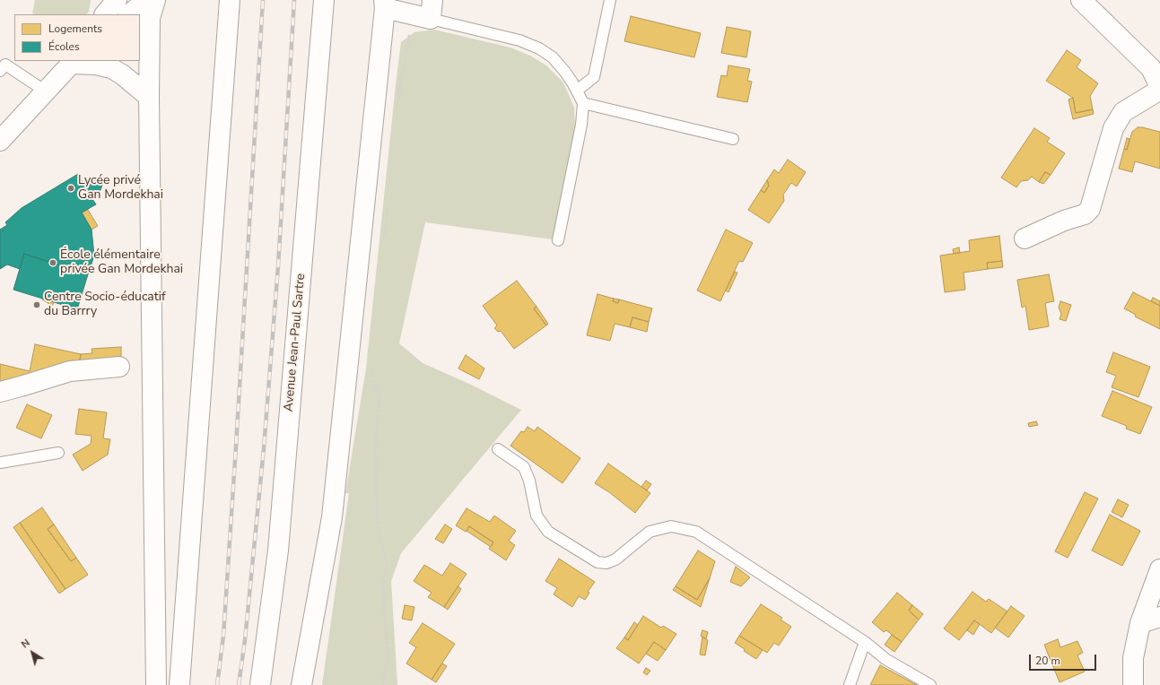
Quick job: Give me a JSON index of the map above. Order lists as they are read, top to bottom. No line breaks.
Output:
{"streets":{"main road":["Avenue Jean-Paul Sartre"]},"places":["Lycée privé Gan Mordekhai","École élémentaire privée Gan Mordekhai","Centre Socio-éducatif du Barrry"],"legend":["Logements","Écoles"],"scale_bar":"20 m","north":"top left"}
